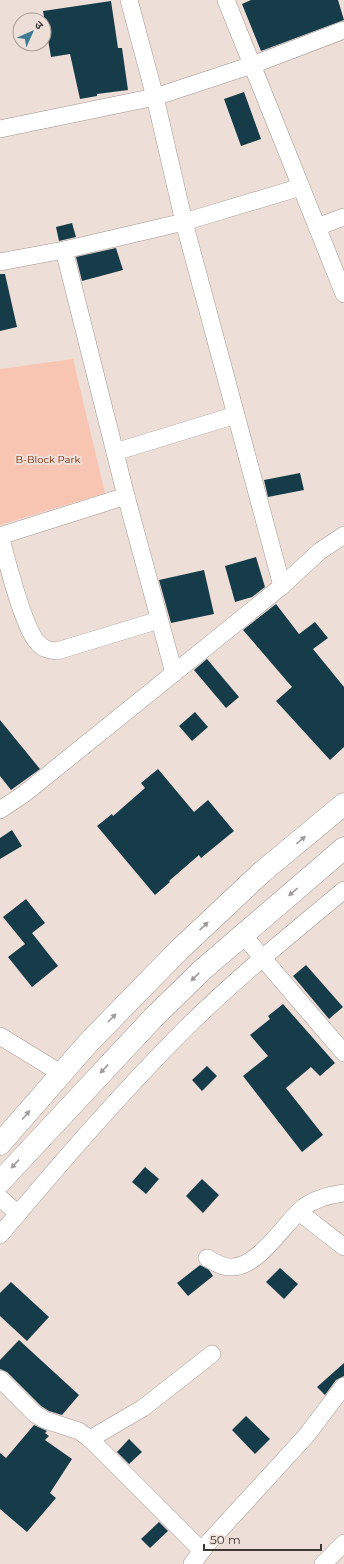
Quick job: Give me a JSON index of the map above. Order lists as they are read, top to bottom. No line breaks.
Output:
{"parks":["B-Block Park"],"scale_bar":"50 m","north":"top right"}
